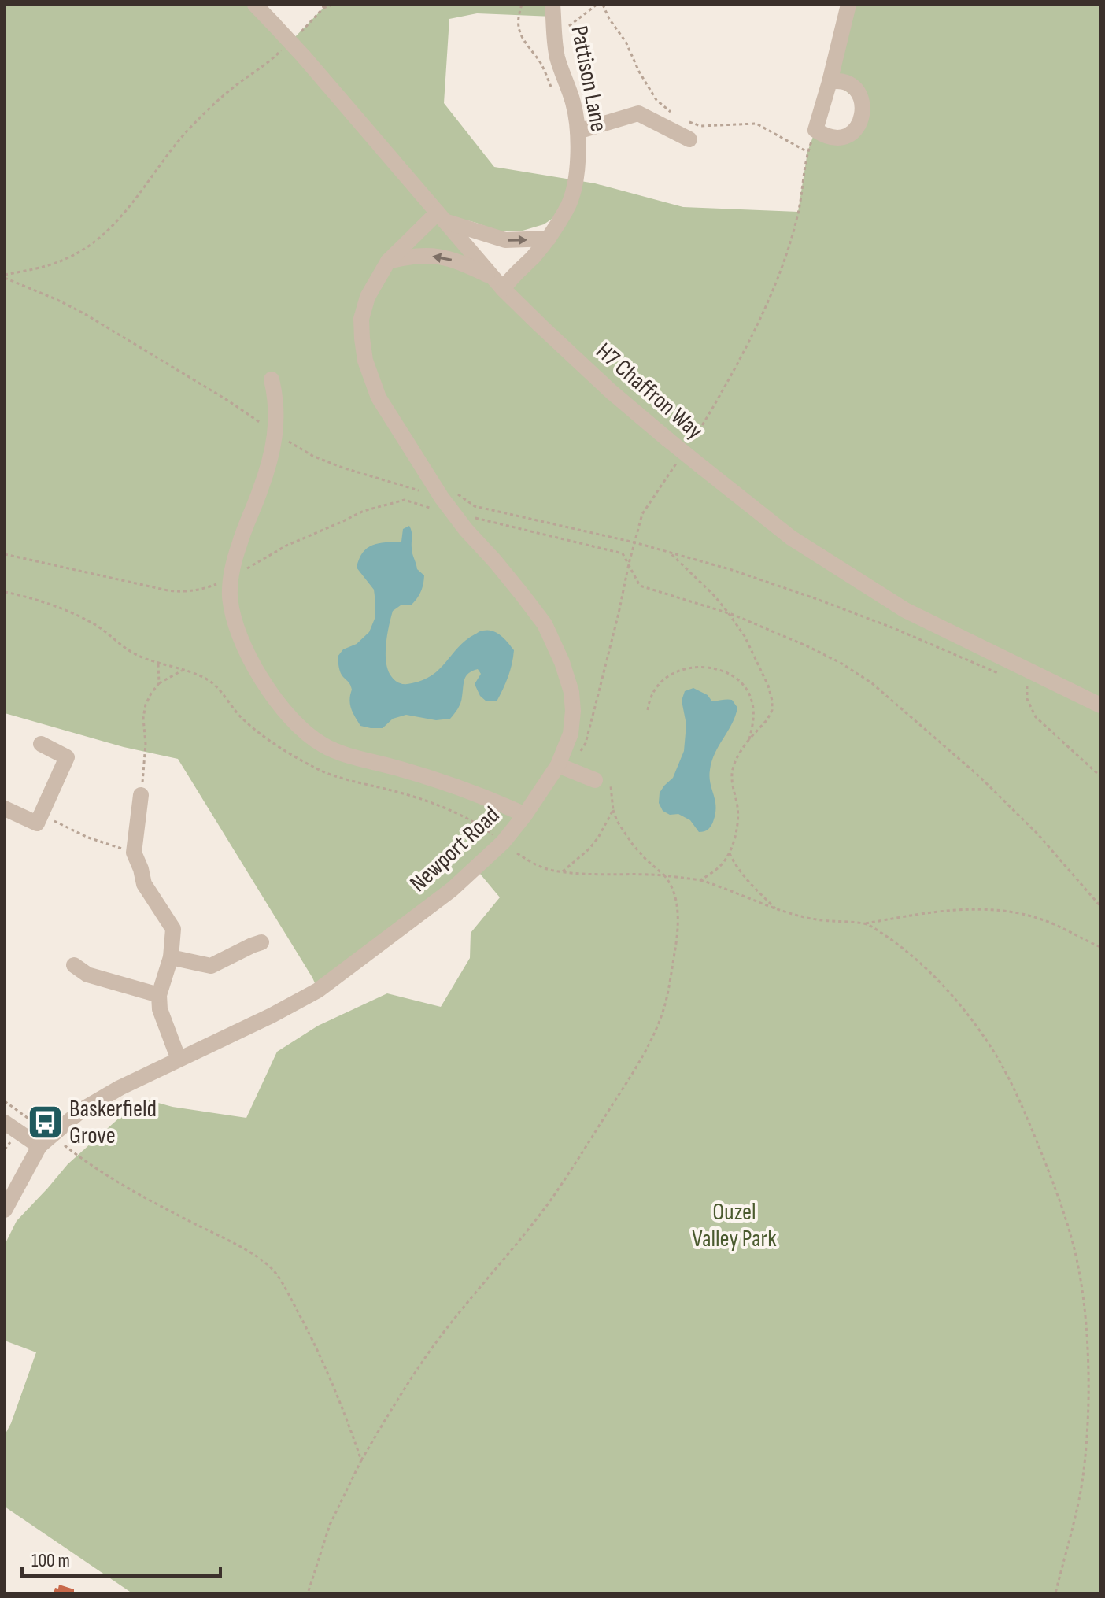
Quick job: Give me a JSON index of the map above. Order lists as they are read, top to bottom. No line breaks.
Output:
{"streets":{"street":["Pattison Lane","H7 Chaffron Way","Newport Road"]},"crossings":[["Pattison Lane","H7 Chaffron Way"],["H7 Chaffron Way","Newport Road"]],"parks":["Ouzel Valley Park"],"places":{"bus stop":["Baskerfield Grove"]},"scale_bar":"100 m"}
